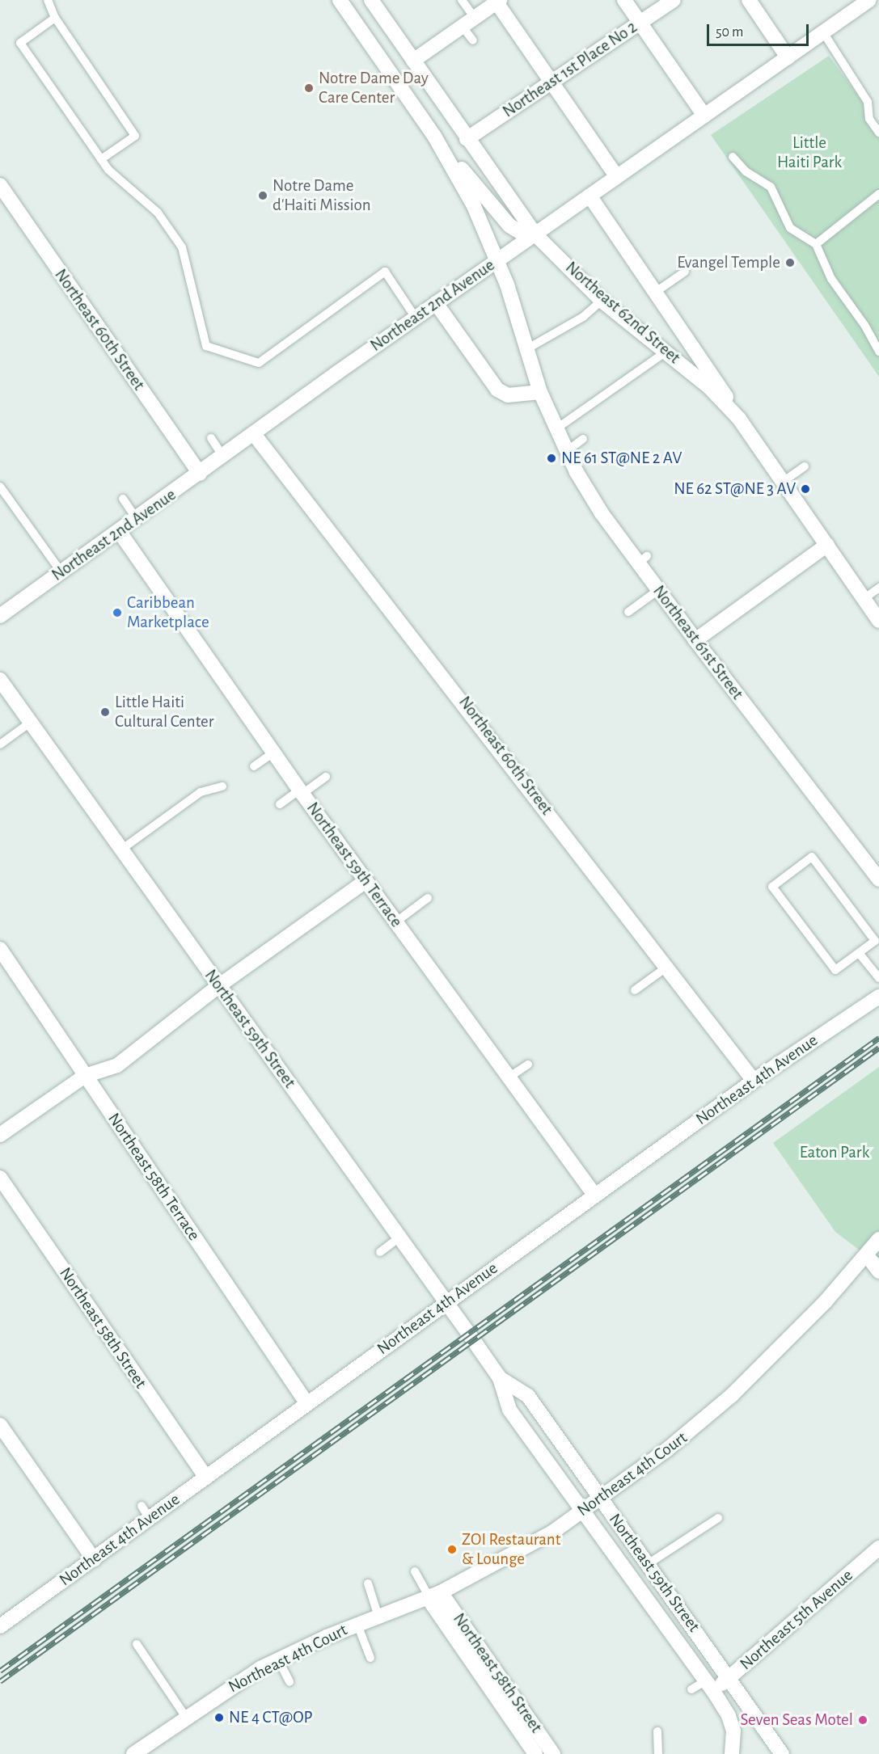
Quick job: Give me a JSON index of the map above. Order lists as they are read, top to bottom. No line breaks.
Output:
{"streets":{"street":["Northeast 1st Place No 2","Northeast 2nd Avenue","Northeast 62nd Street","Northeast 60th Street","Northeast 61st Street","Northeast 59th Terrace","Northeast 59th Street","Northeast 4th Avenue","Northeast 58th Terrace","Northeast 58th Street","Northeast 4th Court","Northeast 5th Avenue"]},"crossings":[["Northeast 1st Place No 2","Northeast 62nd Street"],["Northeast 2nd Avenue","Northeast 62nd Street"],["Northeast 2nd Avenue","Northeast 60th Street"],["Northeast 2nd Avenue","Northeast 61st Street"],["Northeast 2nd Avenue","Northeast 59th Terrace"],["Northeast 60th Street","Northeast 4th Avenue"],["Northeast 59th Terrace","Northeast 4th Avenue"],["Northeast 59th Street","Northeast 4th Avenue"],["Northeast 59th Street","Northeast 4th Court"],["Northeast 59th Street","Northeast 5th Avenue"],["Northeast 4th Avenue","Northeast 58th Terrace"],["Northeast 4th Avenue","Northeast 58th Street"],["Northeast 58th Street","Northeast 4th Court"]],"parks":["Little Haiti Park","Eaton Park"],"places":["Notre Dame Day Care Center","Notre Dame d'Haiti Mission","Evangel Temple","NE 61 ST@NE 2 AV","NE 62 ST@NE 3 AV","Caribbean Marketplace","Little Haiti Cultural Center","ZOI Restaurant & Lounge","NE 4 CT@OP","Seven Seas Motel"],"scale_bar":"50 m"}
